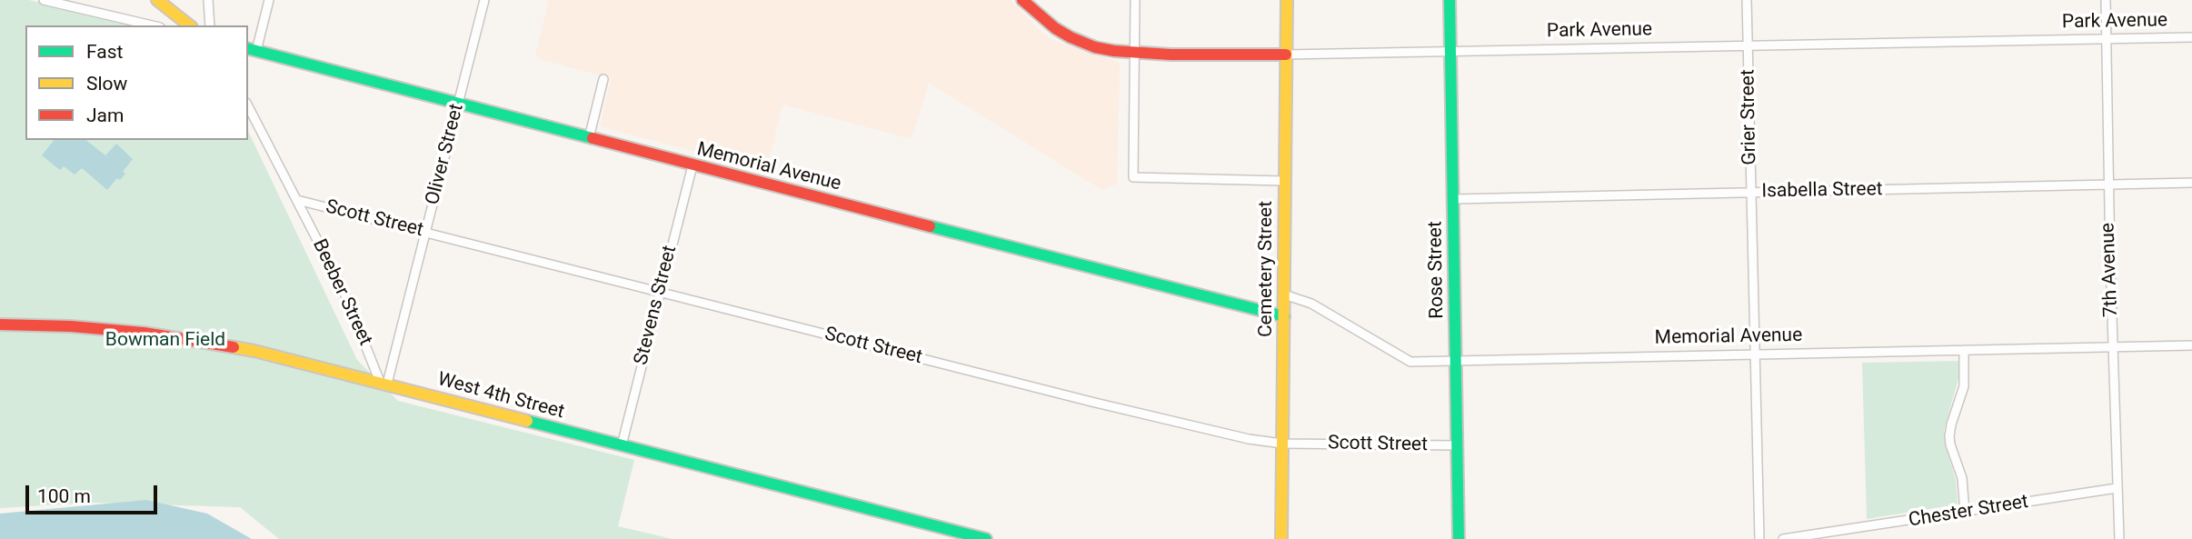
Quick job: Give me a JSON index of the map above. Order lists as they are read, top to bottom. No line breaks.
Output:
{"streets":{"street":["Park Avenue","Grier Street","Oliver Street","Memorial Avenue","Isabella Street","Scott Street","Cemetery Street","Rose Street","7th Avenue","Beeber Street","Stevens Street","West 4th Street","Chester Street"]},"crossings":[["Park Avenue","Grier Street"],["Park Avenue","Cemetery Street"],["Park Avenue","Rose Street"],["Park Avenue","7th Avenue"],["Grier Street","Memorial Avenue"],["Grier Street","Isabella Street"],["Oliver Street","Memorial Avenue"],["Oliver Street","Scott Street"],["Oliver Street","Beeber Street"],["Oliver Street","West 4th Street"],["Memorial Avenue","Cemetery Street"],["Memorial Avenue","Rose Street"],["Memorial Avenue","7th Avenue"],["Memorial Avenue","Stevens Street"],["Isabella Street","Rose Street"],["Isabella Street","7th Avenue"],["Scott Street","Cemetery Street"],["Scott Street","Rose Street"],["Scott Street","Beeber Street"],["Scott Street","Stevens Street"],["7th Avenue","Chester Street"],["Beeber Street","West 4th Street"],["Stevens Street","West 4th Street"]],"parks":["Bowman Field"],"legend":["Fast","Slow","Jam"],"scale_bar":"100 m"}
